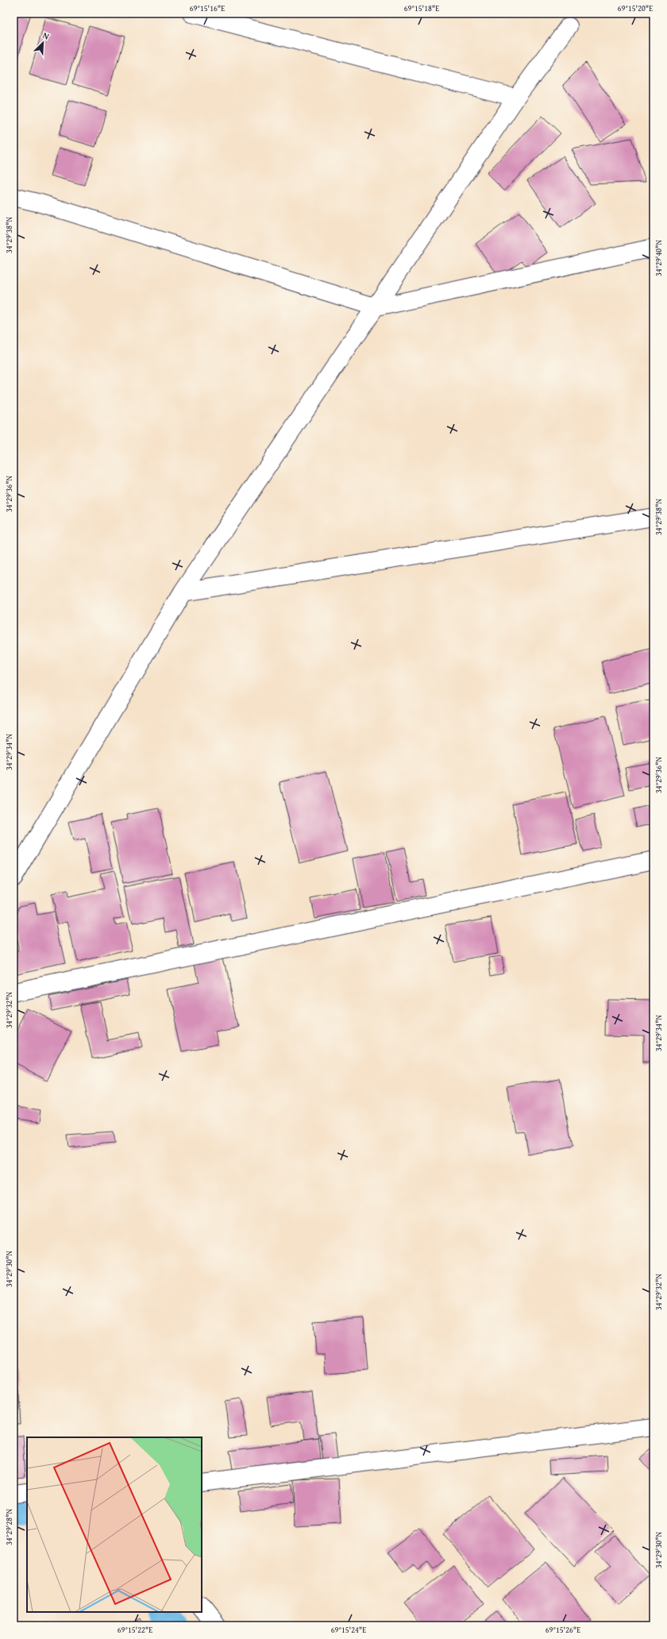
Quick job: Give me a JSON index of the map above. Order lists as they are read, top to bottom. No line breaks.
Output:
{"north":"top right","coordinates":["69°15'16\"E","69°15'18\"E","69°15'20\"E","34°29'38\"N","34°29'40\"N","34°29'36\"N","34°29'34\"N","34°29'32\"N","34°29'30\"N","34°29'28\"N","69°15'22\"E","69°15'24\"E","69°15'26\"E"]}
